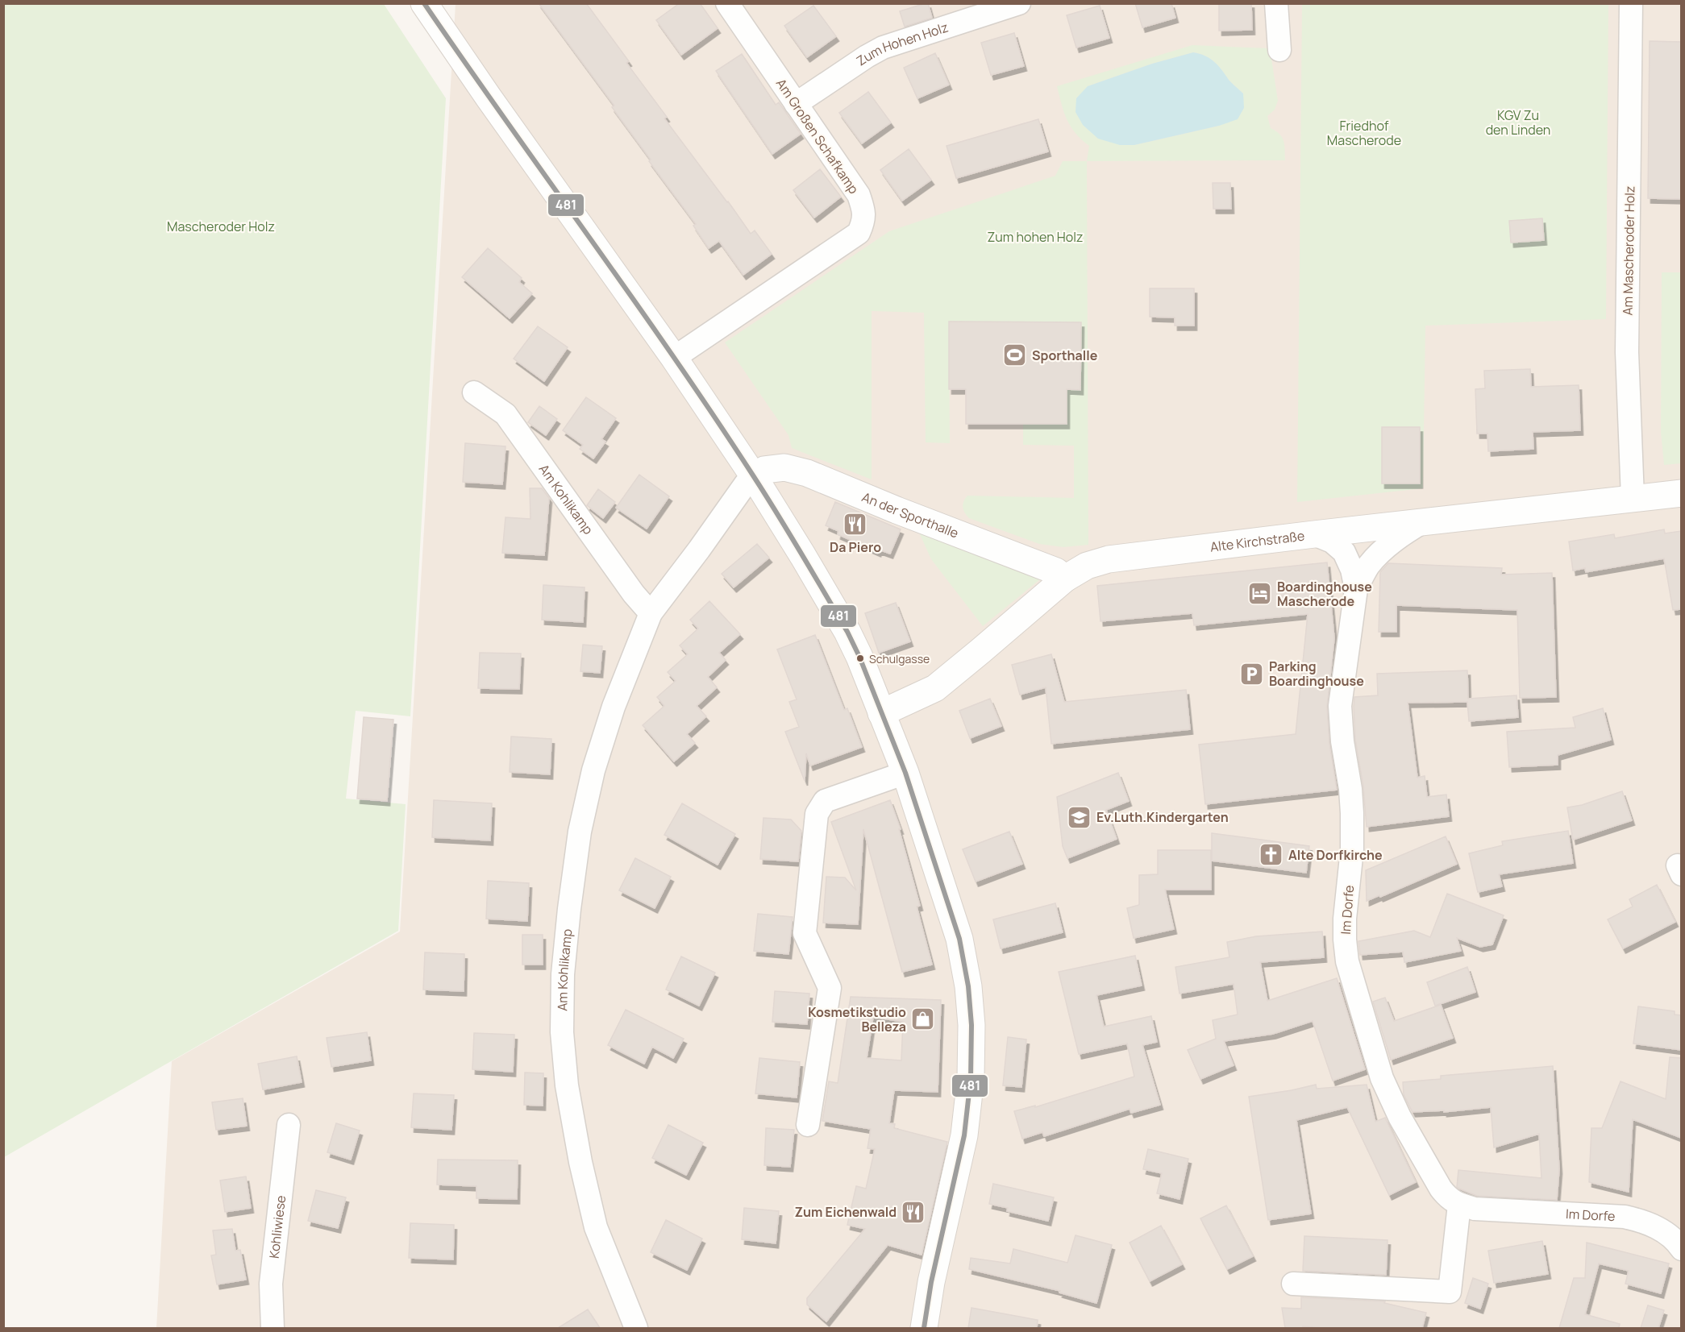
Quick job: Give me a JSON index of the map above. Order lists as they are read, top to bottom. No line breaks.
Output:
{"streets":{"main road":["An der Sporthalle","Alte Kirchstraße"],"street":["Zum Hohen Holz","Am Großen Schafkamp","Am Mascheroder Holz","Am Kohlikamp","Im Dorfe","Kohliwiese"]},"crossings":[["Zum Hohen Holz","Am Großen Schafkamp"],["Am Mascheroder Holz","Alte Kirchstraße"],["Am Kohlikamp","An der Sporthalle"],["An der Sporthalle","Alte Kirchstraße"],["Alte Kirchstraße","Im Dorfe"]],"parks":["KGV Zu den Linden","Friedhof Mascherode","Mascheroder Holz","Zum hohen Holz"],"places":{"sports":["Sporthalle"],"restaurant":["Da Piero","Zum Eichenwald"],"hotel":["Boardinghouse Mascherode"],"other":["Schulgasse"],"parking":["Parking Boardinghouse"],"school or university":["Ev.Luth.Kindergarten"],"church":["Alte Dorfkirche"],"shop":["Kosmetikstudio Belleza"]},"lines":["transit line 481"]}
